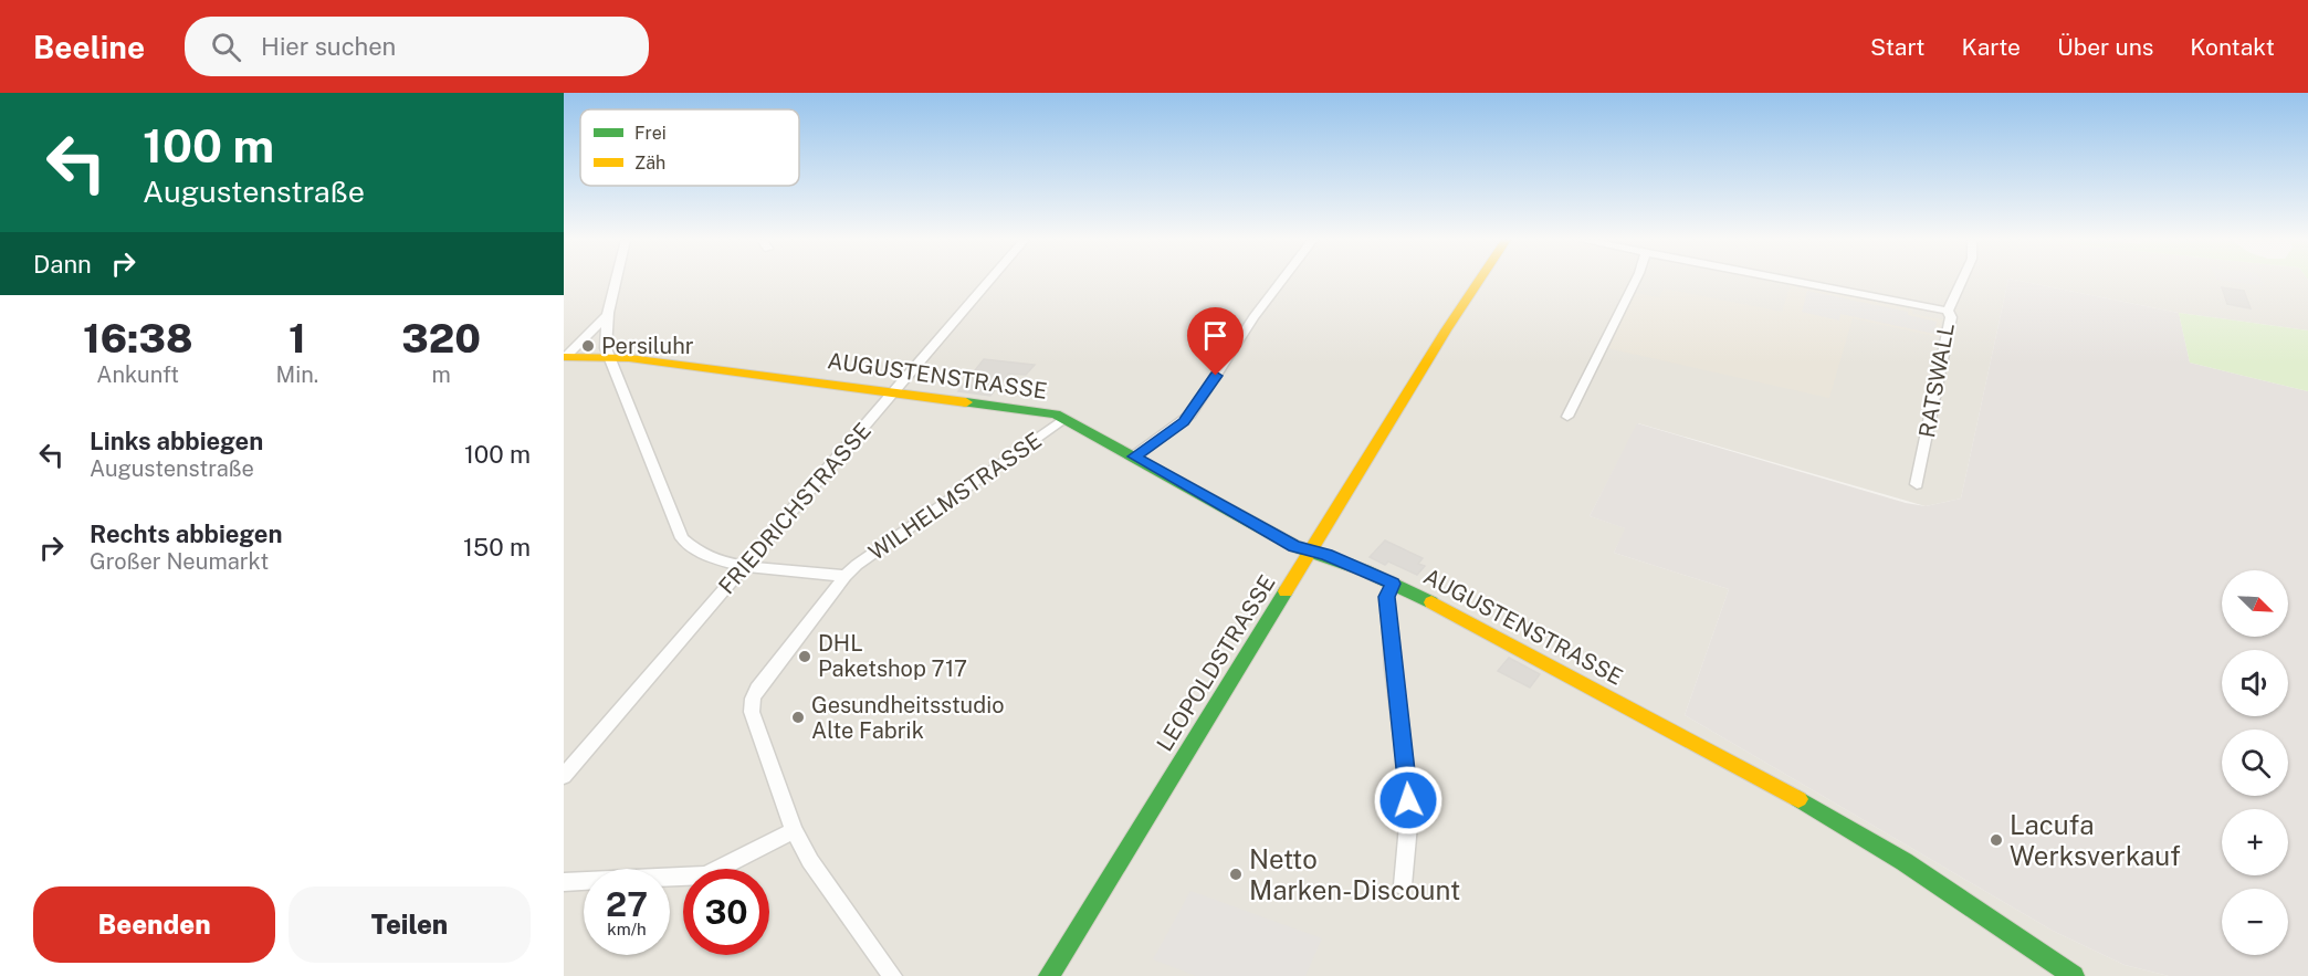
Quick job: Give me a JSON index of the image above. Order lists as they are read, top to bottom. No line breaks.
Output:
{"streets":{"street":["AUGUSTENSTRASSE","RATSWALL","WILHELMSTRASSE","FRIEDRICHSTRASSE","LEOPOLDSTRASSE"]},"crossings":[["AUGUSTENSTRASSE","WILHELMSTRASSE"],["AUGUSTENSTRASSE","FRIEDRICHSTRASSE"],["AUGUSTENSTRASSE","LEOPOLDSTRASSE"]],"places":["Persiluhr","DHL Paketshop 717","Gesundheitsstudio Alte Fabrik","Lacufa Werksverkauf","Netto Marken-Discount"],"legend":["Frei","Zäh"],"north":"bottom right","page":{"header":"Beeline","search":"Hier suchen","nav":["Start","Karte","Über uns","Kontakt"],"turn":["100 m","Augustenstraße"],"then":"Dann","eta":["16:38","Ankunft","1","Min.","320","m"],"list":[{"name":"Links abbiegen","note":"Augustenstraße","value":"100 m"},{"name":"Rechts abbiegen","note":"Großer Neumarkt","value":"150 m"}],"map_buttons":["+","−"],"speed":"27 km/h","limit":"30","buttons":["Beenden","Teilen"]}}
